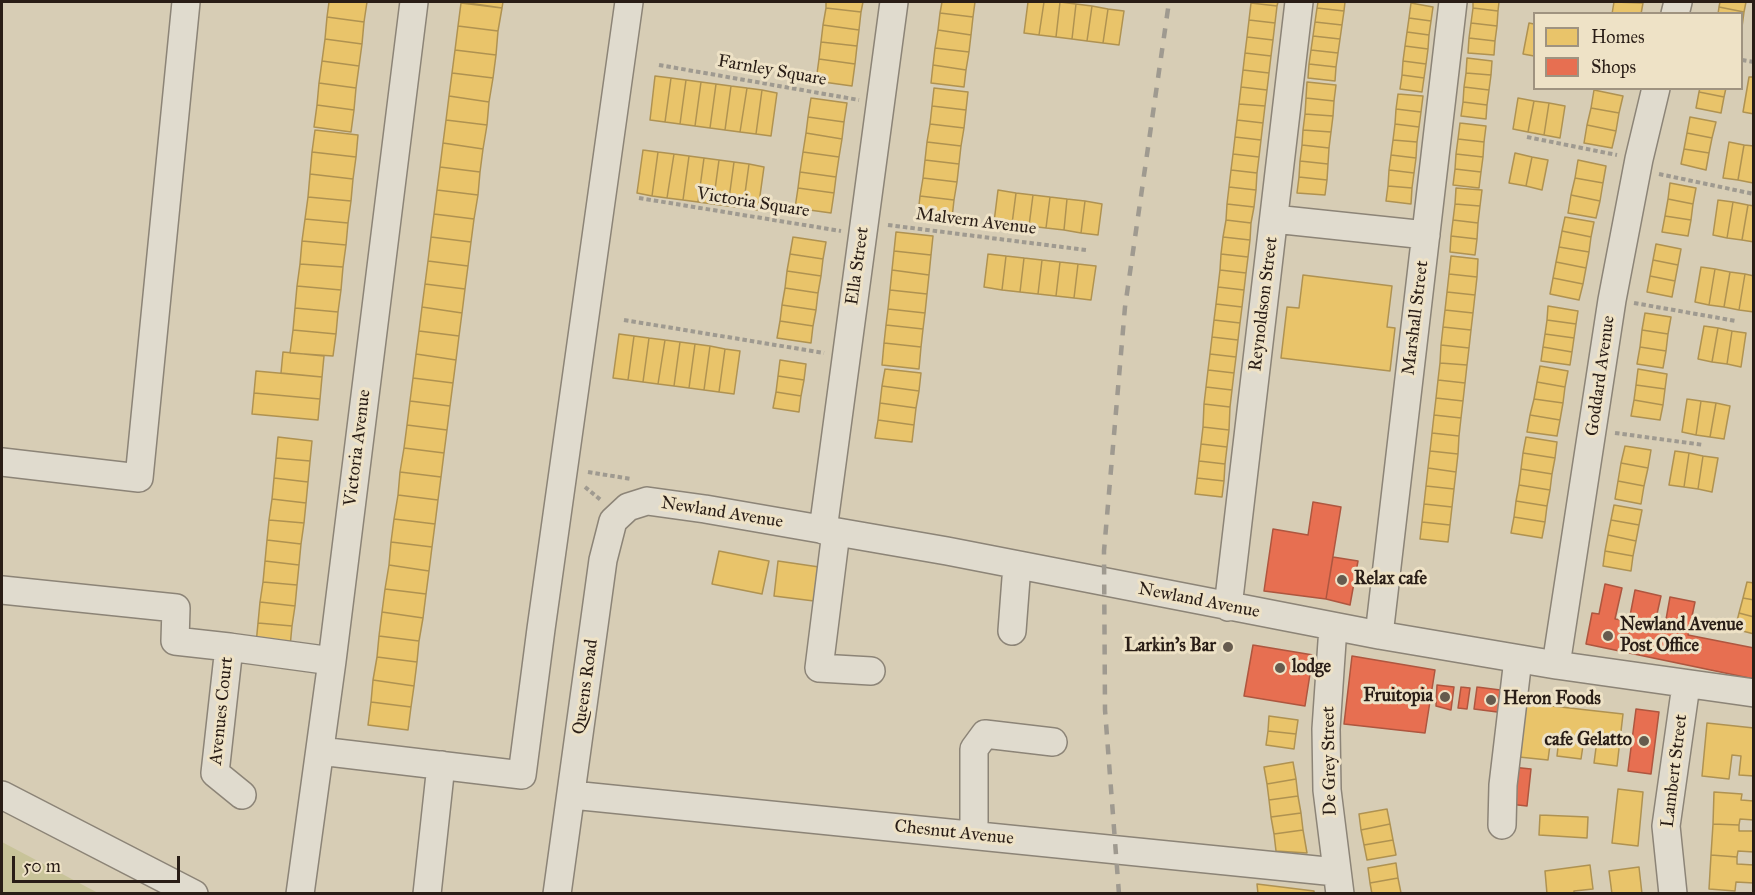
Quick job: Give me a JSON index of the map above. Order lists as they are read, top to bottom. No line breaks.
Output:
{"streets":{"street":["Ella Street","Reynoldson Street","Marshall Street","Goddard Avenue","Victoria Avenue","Newland Avenue","Queens Road","Avenues Court","De Grey Street","Lambert Street","Chesnut Avenue"],"path":["Farnley Square","Victoria Square","Malvern Avenue"]},"crossings":[["Farnley Square","Ella Street"],["Victoria Square","Malvern Avenue"],["Victoria Square","Ella Street"],["Malvern Avenue","Ella Street"],["Ella Street","Newland Avenue"],["Reynoldson Street","Newland Avenue"],["Marshall Street","Newland Avenue"],["Goddard Avenue","Newland Avenue"],["Victoria Avenue","Avenues Court"],["Newland Avenue","Queens Road"],["Newland Avenue","De Grey Street"],["Newland Avenue","Lambert Street"],["Queens Road","Chesnut Avenue"],["De Grey Street","Chesnut Avenue"]],"places":["Relax cafe","Newland Avenue Post Office","Larkin's Bar","lodge","Fruitopia","Heron Foods","cafe Gelatto"],"legend":["Homes","Shops"],"scale_bar":"50 m"}
